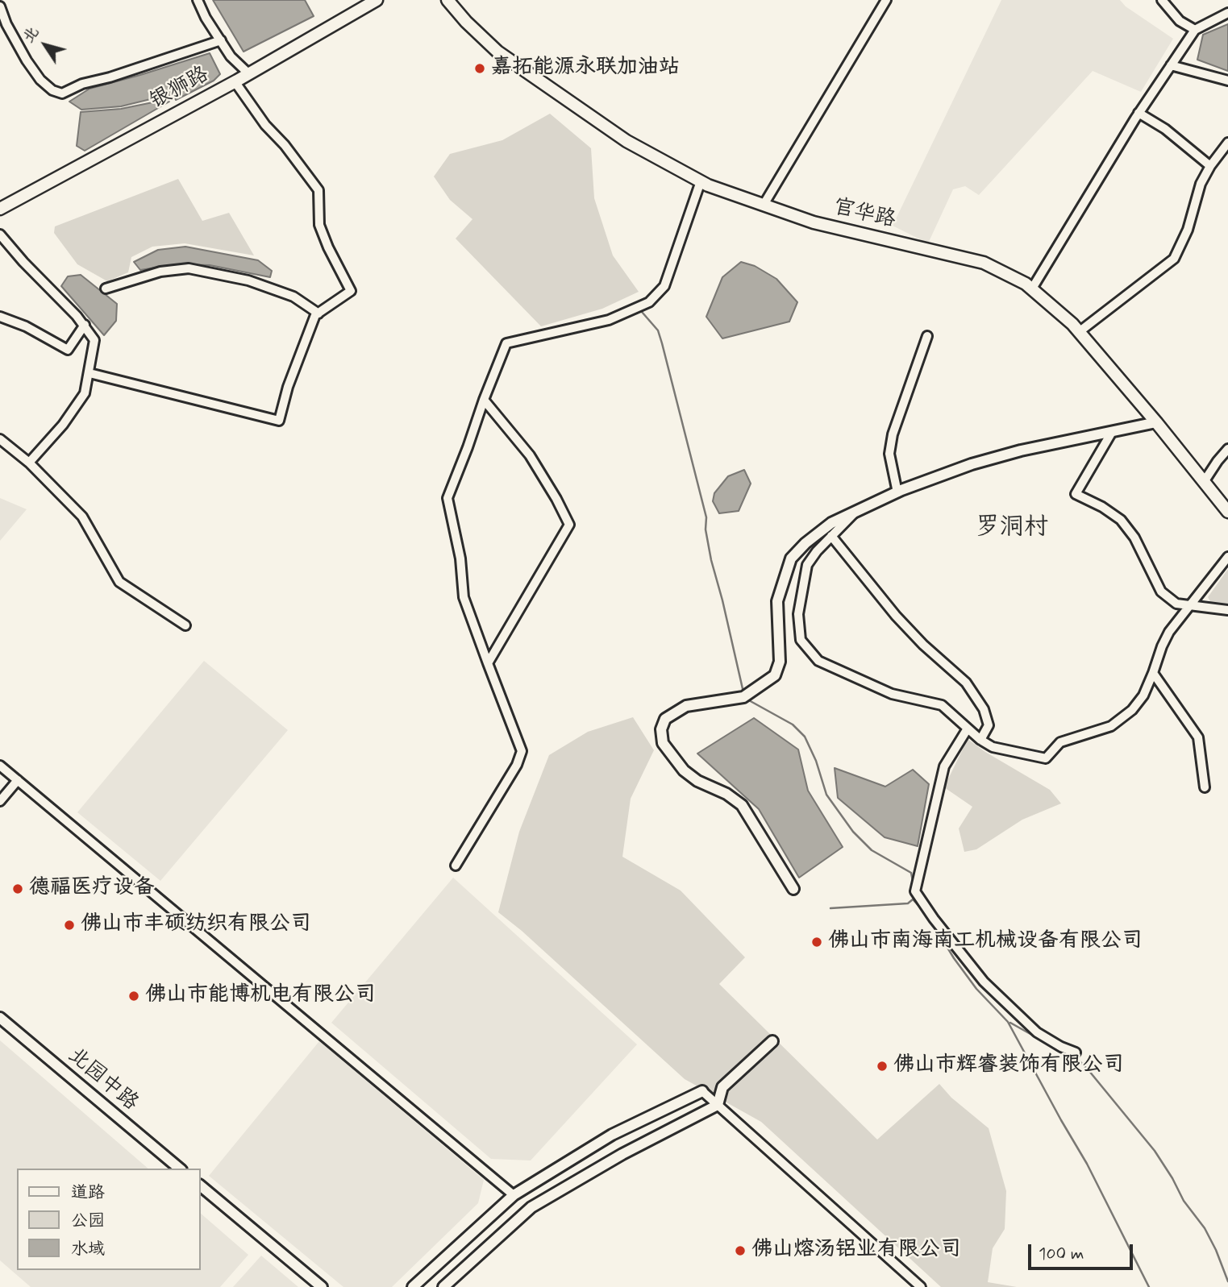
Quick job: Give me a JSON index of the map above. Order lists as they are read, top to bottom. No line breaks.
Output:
{"streets":{"main road":["银狮路","官华路"],"street":["北园中路"]},"districts":["罗洞村"],"places":["嘉拓能源永联加油站","德福医疗设备","佛山市丰硕纺织有限公司","佛山市南海南工机械设备有限公司","佛山市能博机电有限公司","佛山市辉睿装饰有限公司","佛山熔汤铝业有限公司"],"legend":["道路","公园","水域"],"scale_bar":"100 m","north":"top left"}
